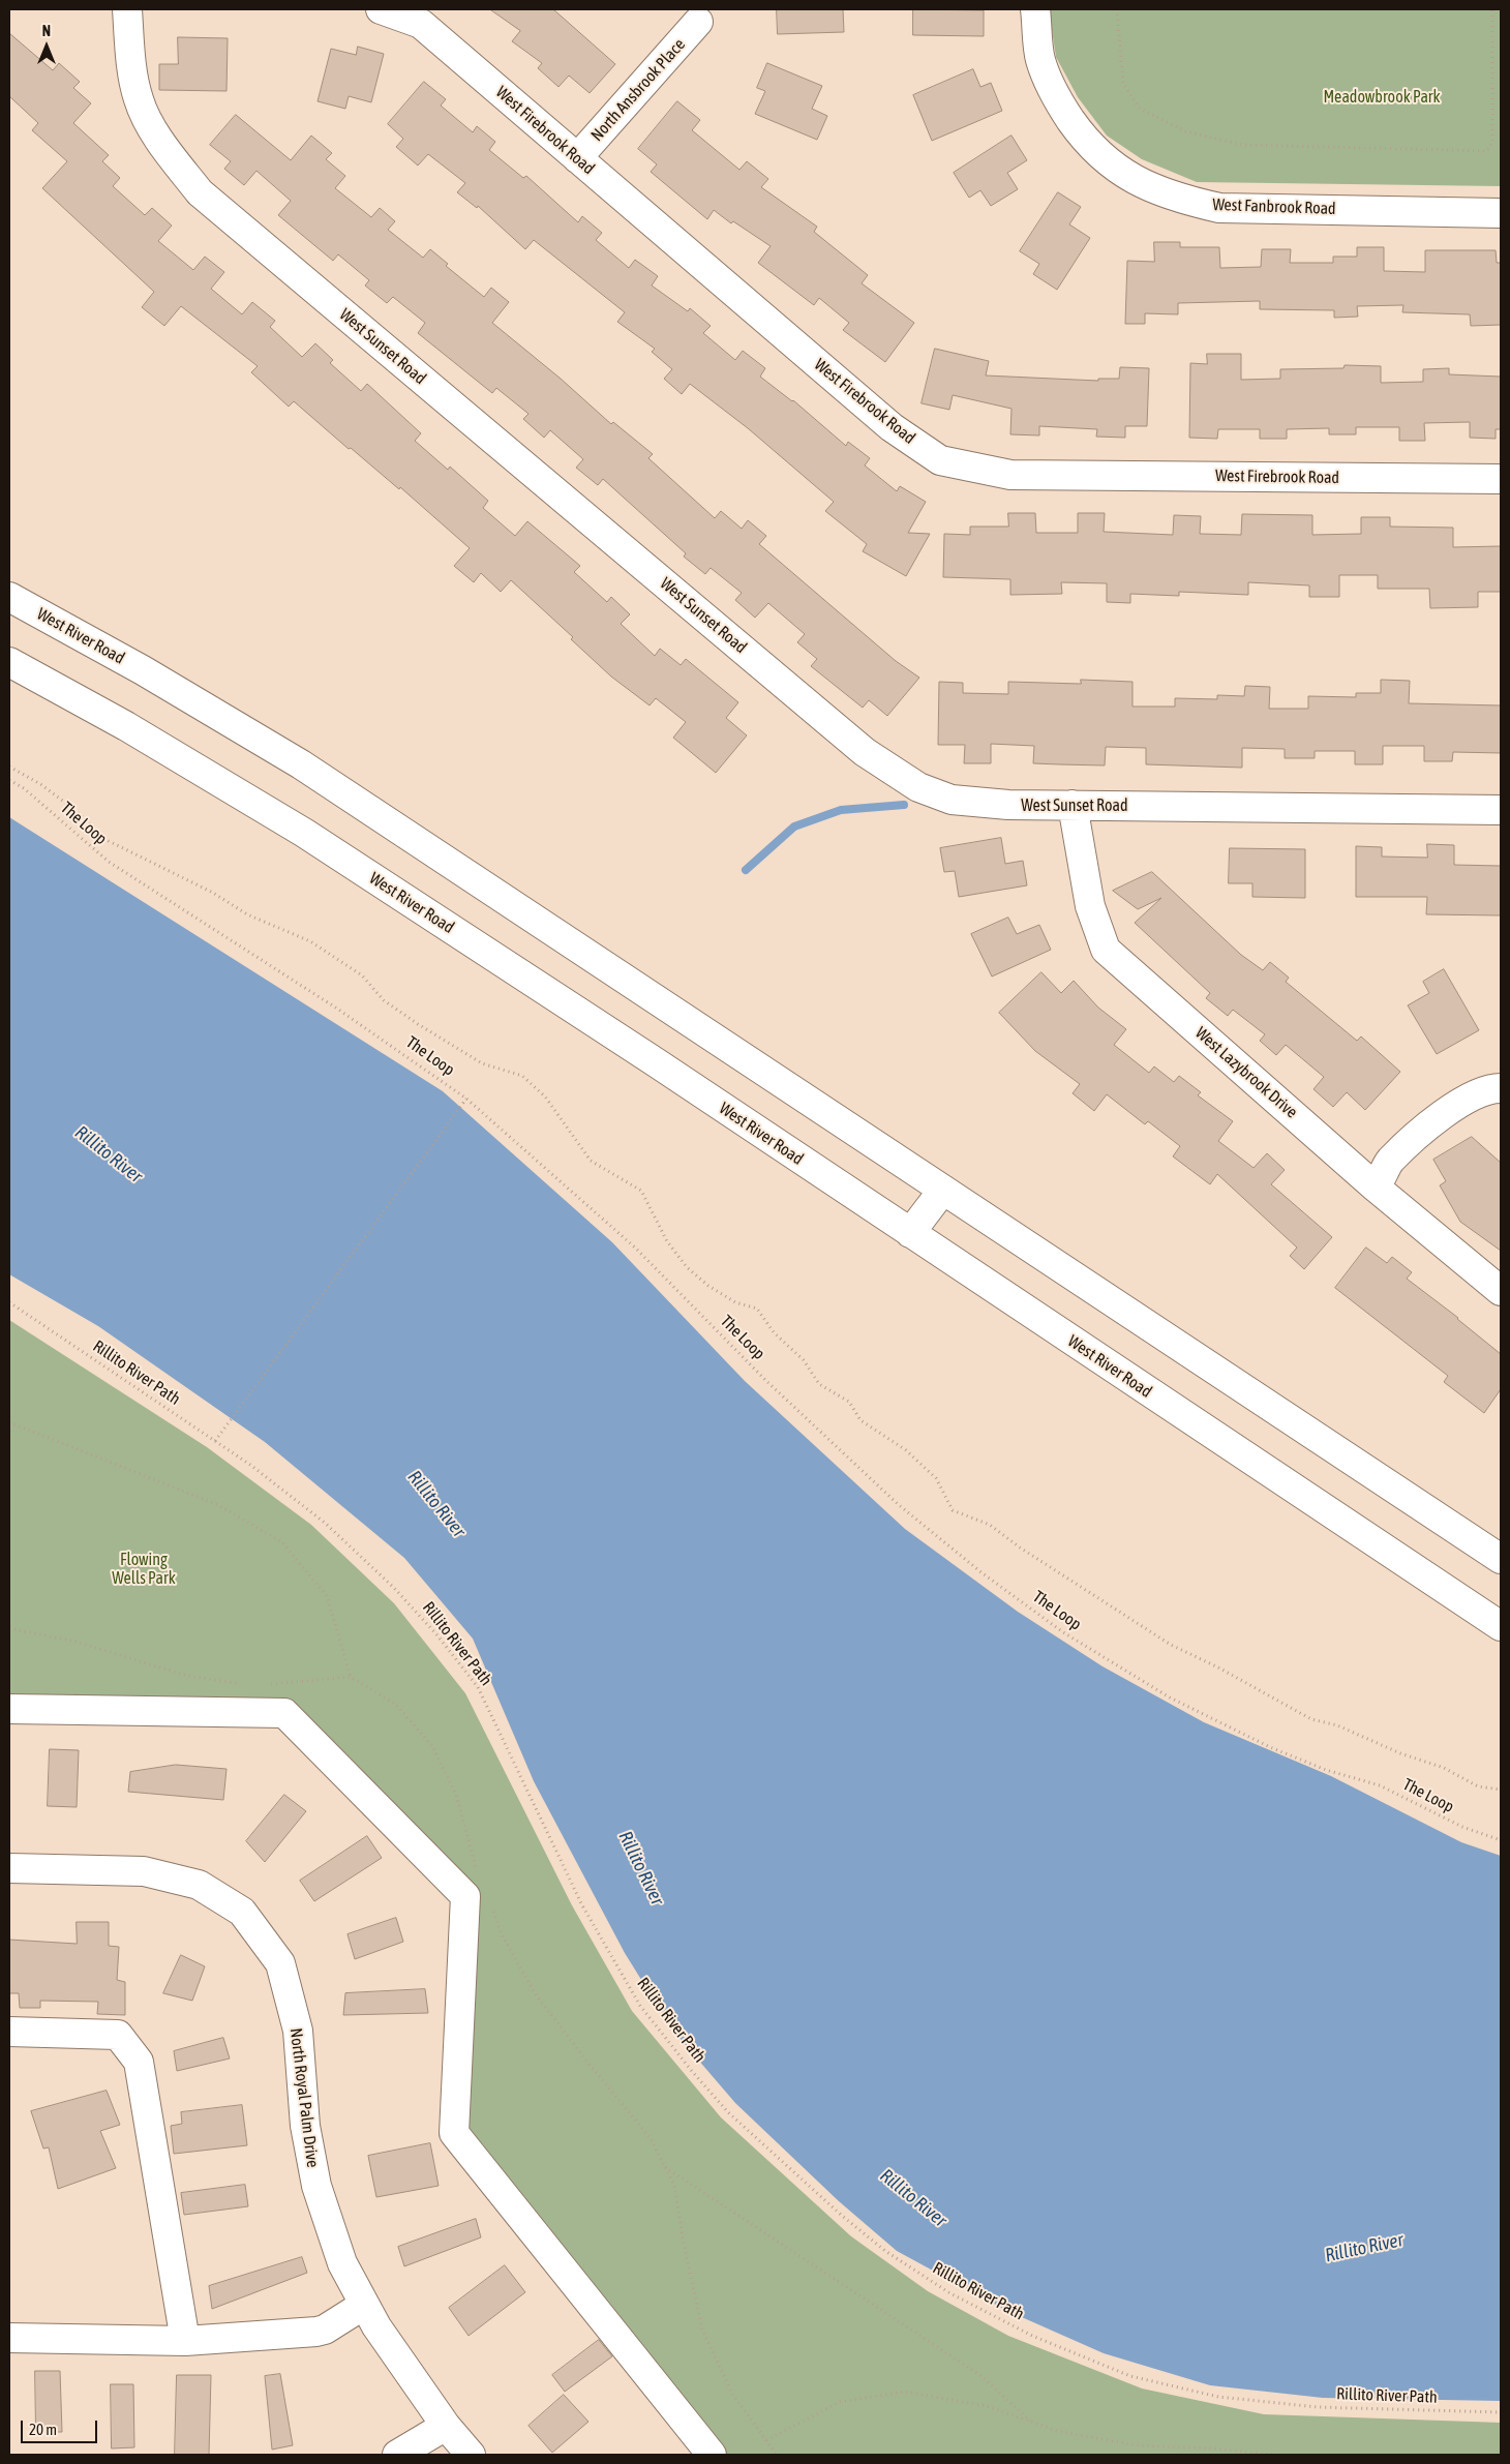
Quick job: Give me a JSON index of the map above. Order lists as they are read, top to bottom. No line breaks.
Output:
{"streets":{"street":["North Ansbrook Place","West Firebrook Road","West Fanbrook Road","West Sunset Road","West River Road","West Lazybrook Drive","North Royal Palm Drive"],"path":["The Loop","Rillito River Path"]},"crossings":[["North Ansbrook Place","West Firebrook Road"],["West Sunset Road","West Lazybrook Drive"]],"water":["Rillito River"],"parks":["Meadowbrook Park","Flowing Wells Park"],"scale_bar":"20 m","north":"top"}
